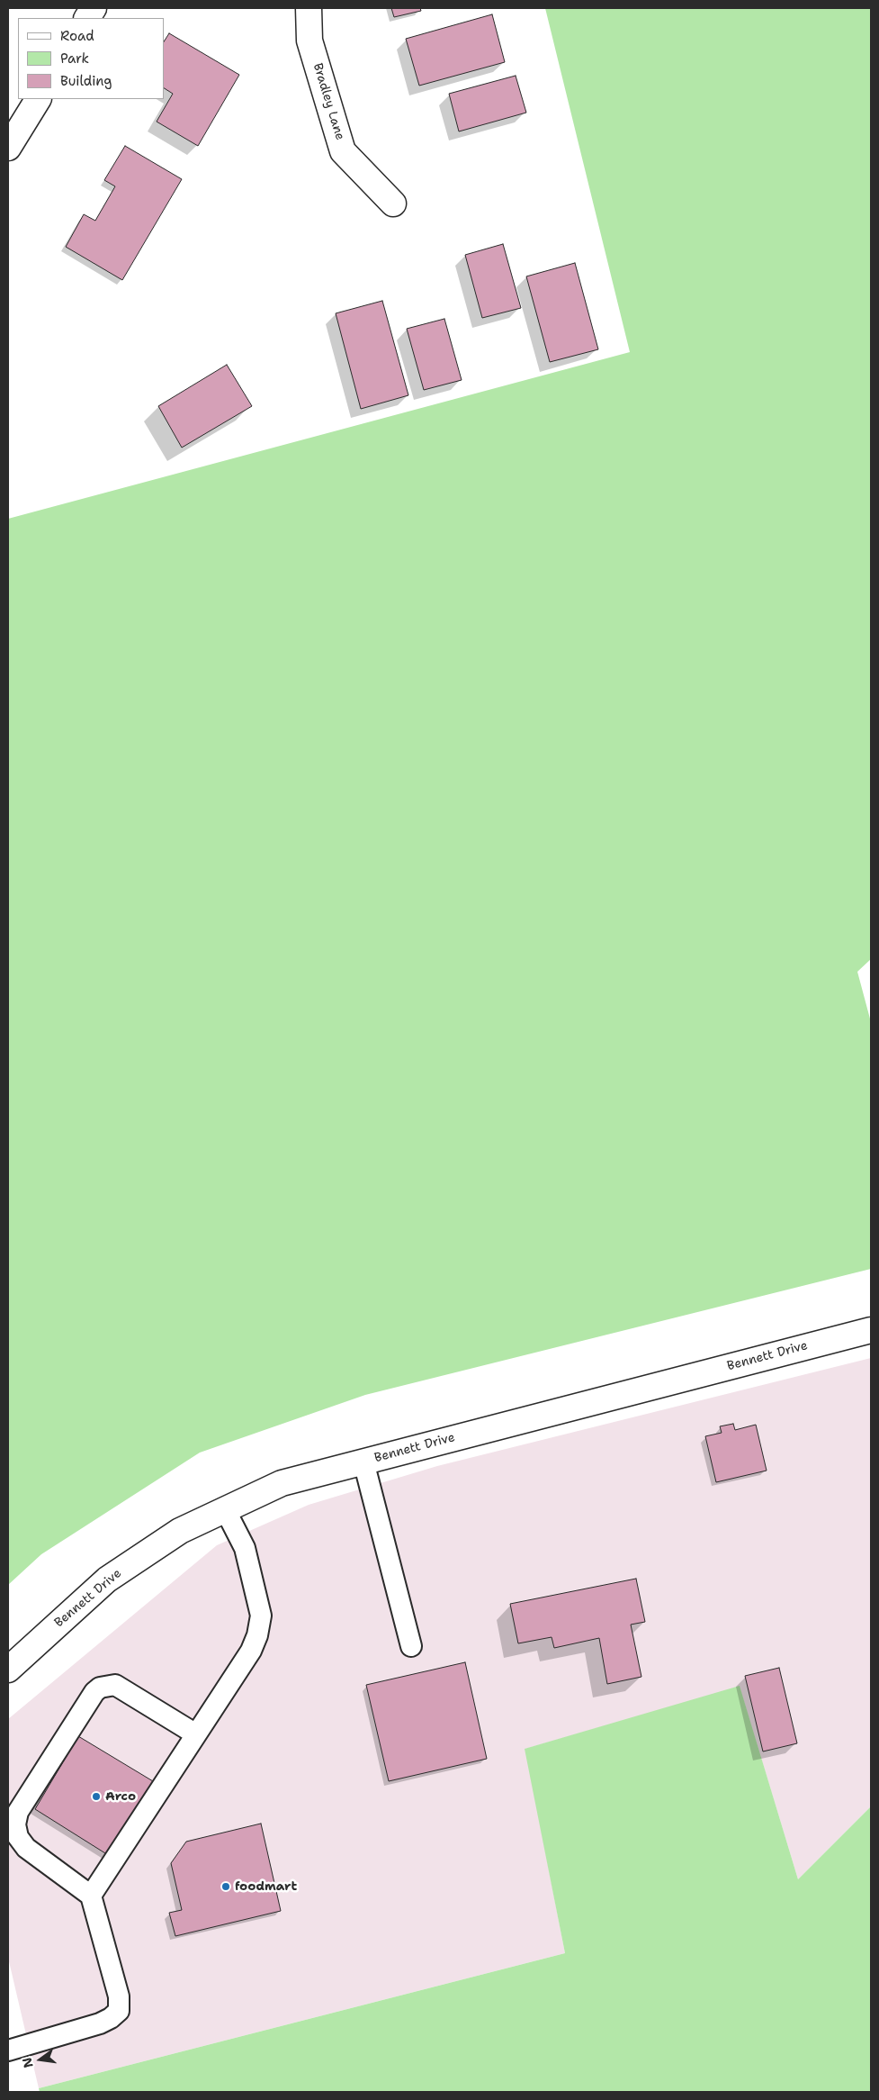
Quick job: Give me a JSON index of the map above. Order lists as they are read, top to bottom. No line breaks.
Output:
{"streets":{"main road":["Bradley Lane","Bennett Drive"]},"places":["Arco","foodmart"],"legend":["Road","Park","Building"],"north":"left"}
